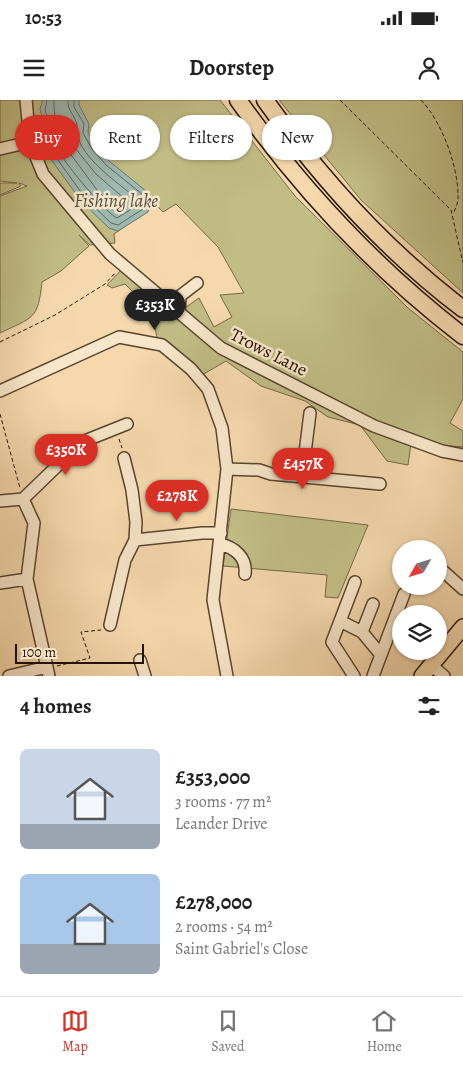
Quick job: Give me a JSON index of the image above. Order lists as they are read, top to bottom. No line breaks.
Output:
{"streets":{"street":["Trows Lane"]},"water":["Fishing lake"],"scale_bar":"100 m","north":"bottom left","page":{"status":"10:53","header":"Doorstep","chip":["Buy","Rent","Filters","New"],"price":["£353K","£350K","£457K","£278K"],"scale":"100 m","heading":"4 homes","list":[{"name":"£353,000","note":"3 rooms · 77 m² · Leander Drive"},{"name":"£278,000","note":"2 rooms · 54 m² · Saint Gabriel's Close"}],"tabs":["Map","Saved","Home"]}}
